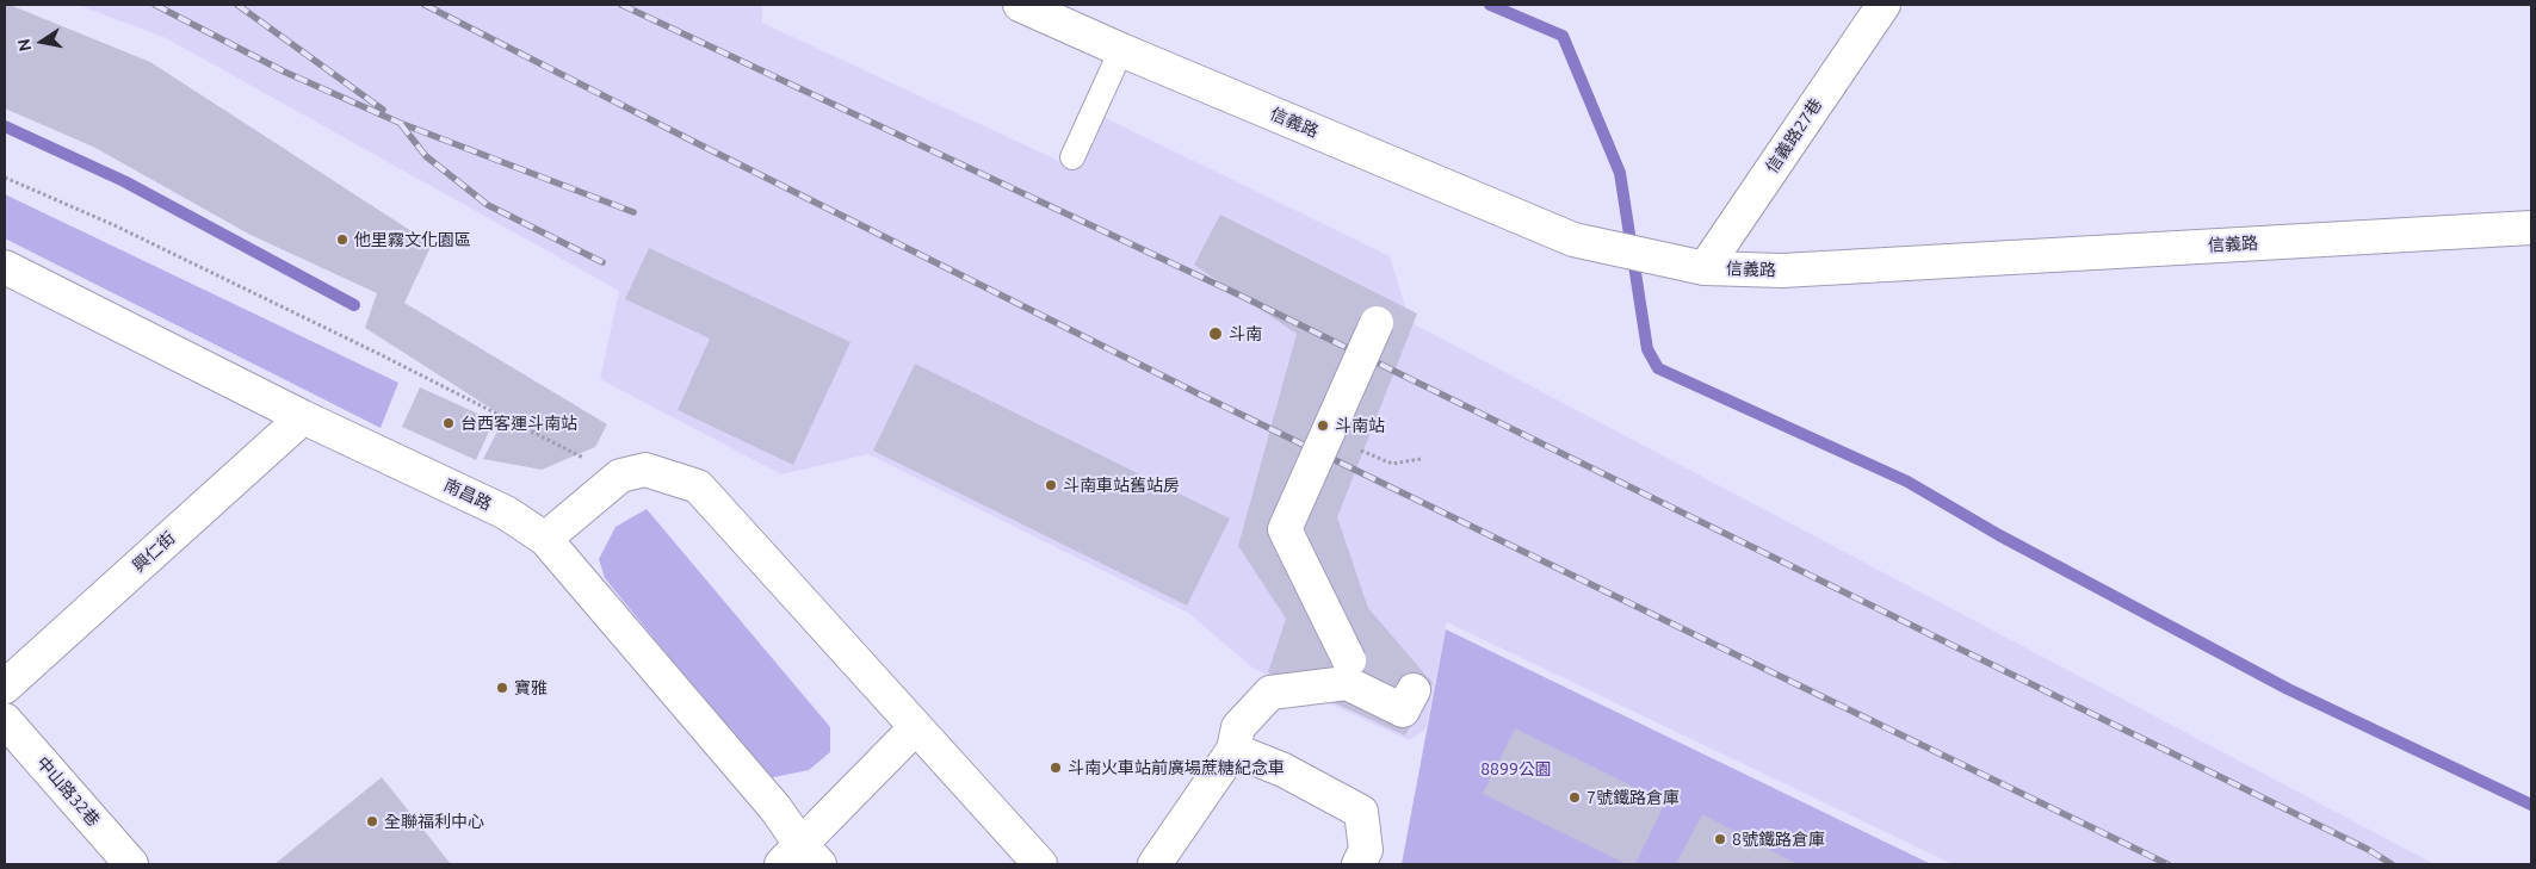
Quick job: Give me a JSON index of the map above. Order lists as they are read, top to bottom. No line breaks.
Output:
{"streets":{"street":["信義路","信義路27巷","南昌路","興仁街","中山路32巷"]},"crossings":[["信義路","信義路27巷"],["南昌路","興仁街"]],"parks":["8899公園"],"places":["他里霧文化園區","斗南","台西客運斗南站","斗南站","斗南車站舊站房","寶雅","斗南火車站前廣場蔗糖紀念車","7號鐵路倉庫","全聯福利中心","8號鐵路倉庫"],"north":"left"}
